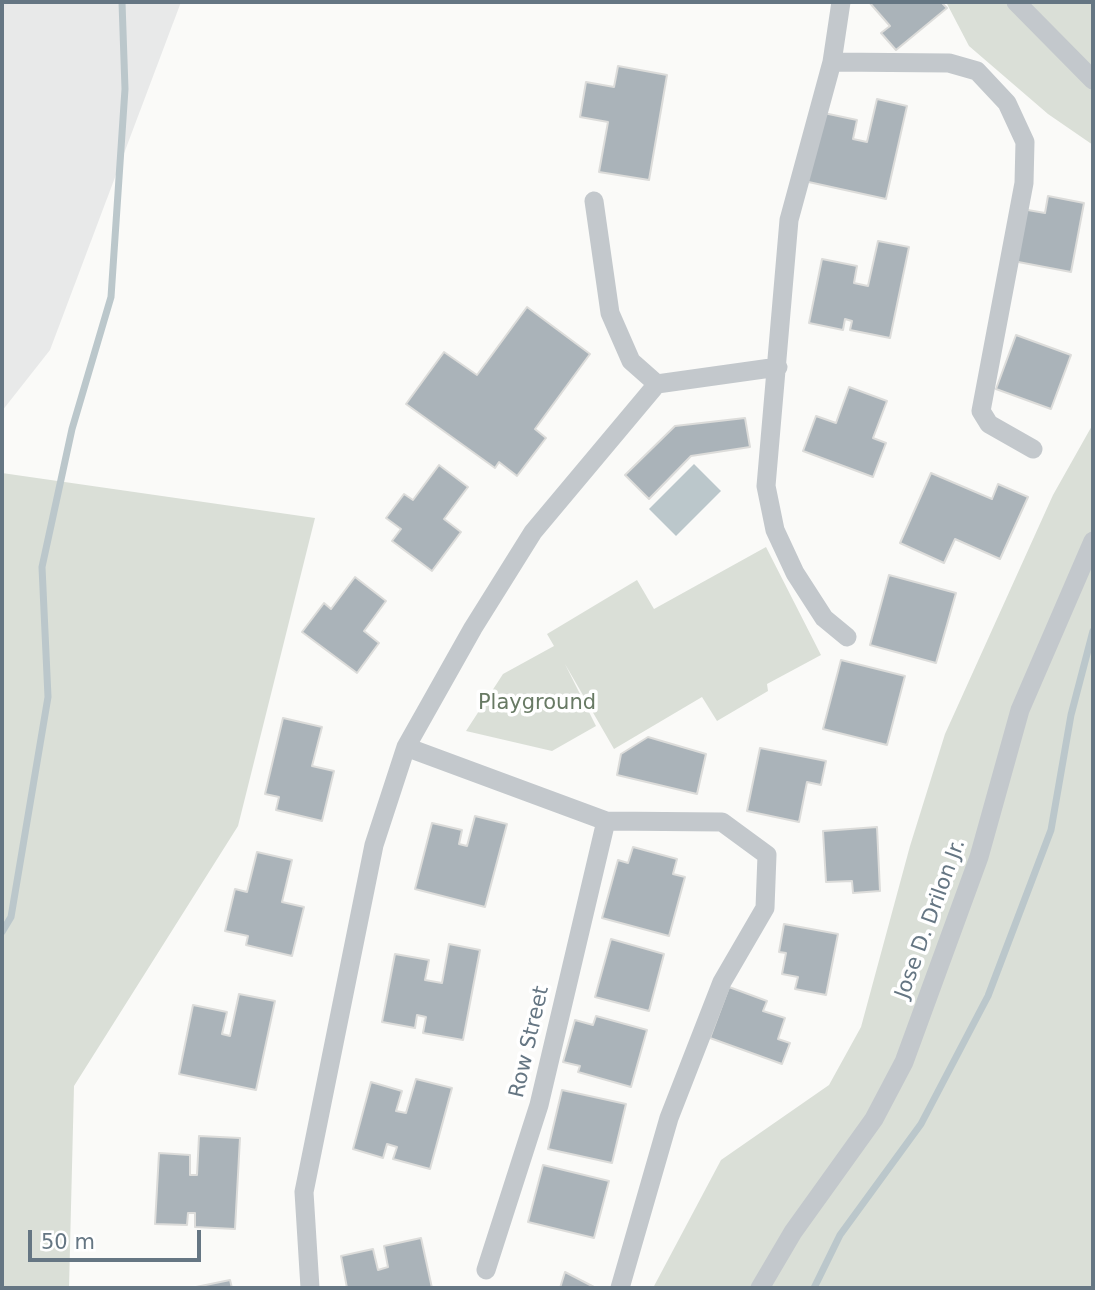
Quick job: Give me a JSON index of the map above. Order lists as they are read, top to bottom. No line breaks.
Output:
{"streets":{"street":["Jose D. Drilon Jr.","Row Street"]},"parks":["Playground"],"scale_bar":"50 m"}
